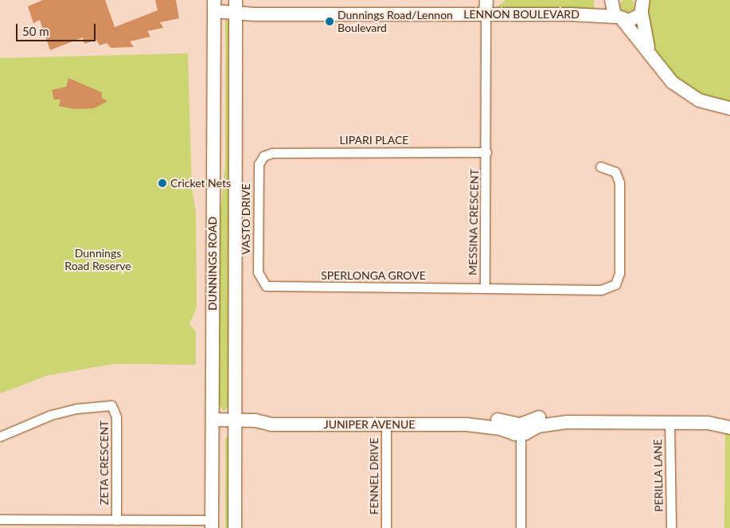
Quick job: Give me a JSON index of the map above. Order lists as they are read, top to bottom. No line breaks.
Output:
{"streets":{"street":["LENNON BOULEVARD","LIPARI PLACE","VASTO DRIVE","MESSINA CRESCENT","DUNNINGS ROAD","SPERLONGA GROVE","JUNIPER AVENUE","ZETA CRESCENT","PERILLA LANE","FENNEL DRIVE"]},"crossings":[["LENNON BOULEVARD","MESSINA CRESCENT"],["LENNON BOULEVARD","DUNNINGS ROAD"],["LIPARI PLACE","VASTO DRIVE"],["LIPARI PLACE","MESSINA CRESCENT"],["VASTO DRIVE","SPERLONGA GROVE"],["MESSINA CRESCENT","SPERLONGA GROVE"],["DUNNINGS ROAD","JUNIPER AVENUE"],["JUNIPER AVENUE","FENNEL DRIVE"]],"parks":["Dunnings Road Reserve"],"places":["Dunnings Road/Lennon Boulevard","Cricket Nets"],"scale_bar":"50 m"}
